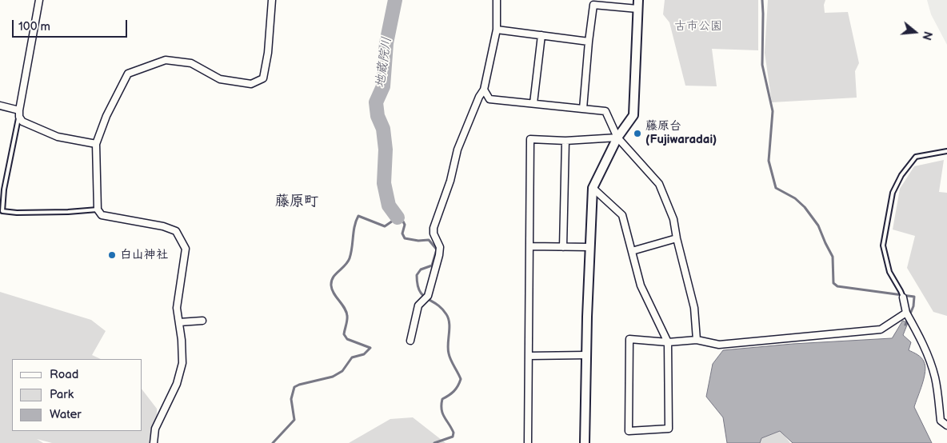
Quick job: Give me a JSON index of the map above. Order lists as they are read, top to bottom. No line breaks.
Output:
{"districts":["藤原町"],"water":["地蔵院川"],"parks":["古市公園"],"places":["藤原台 (Fujiwaradai)","白山神社"],"legend":["Road","Park","Water"],"scale_bar":"100 m","north":"right"}
